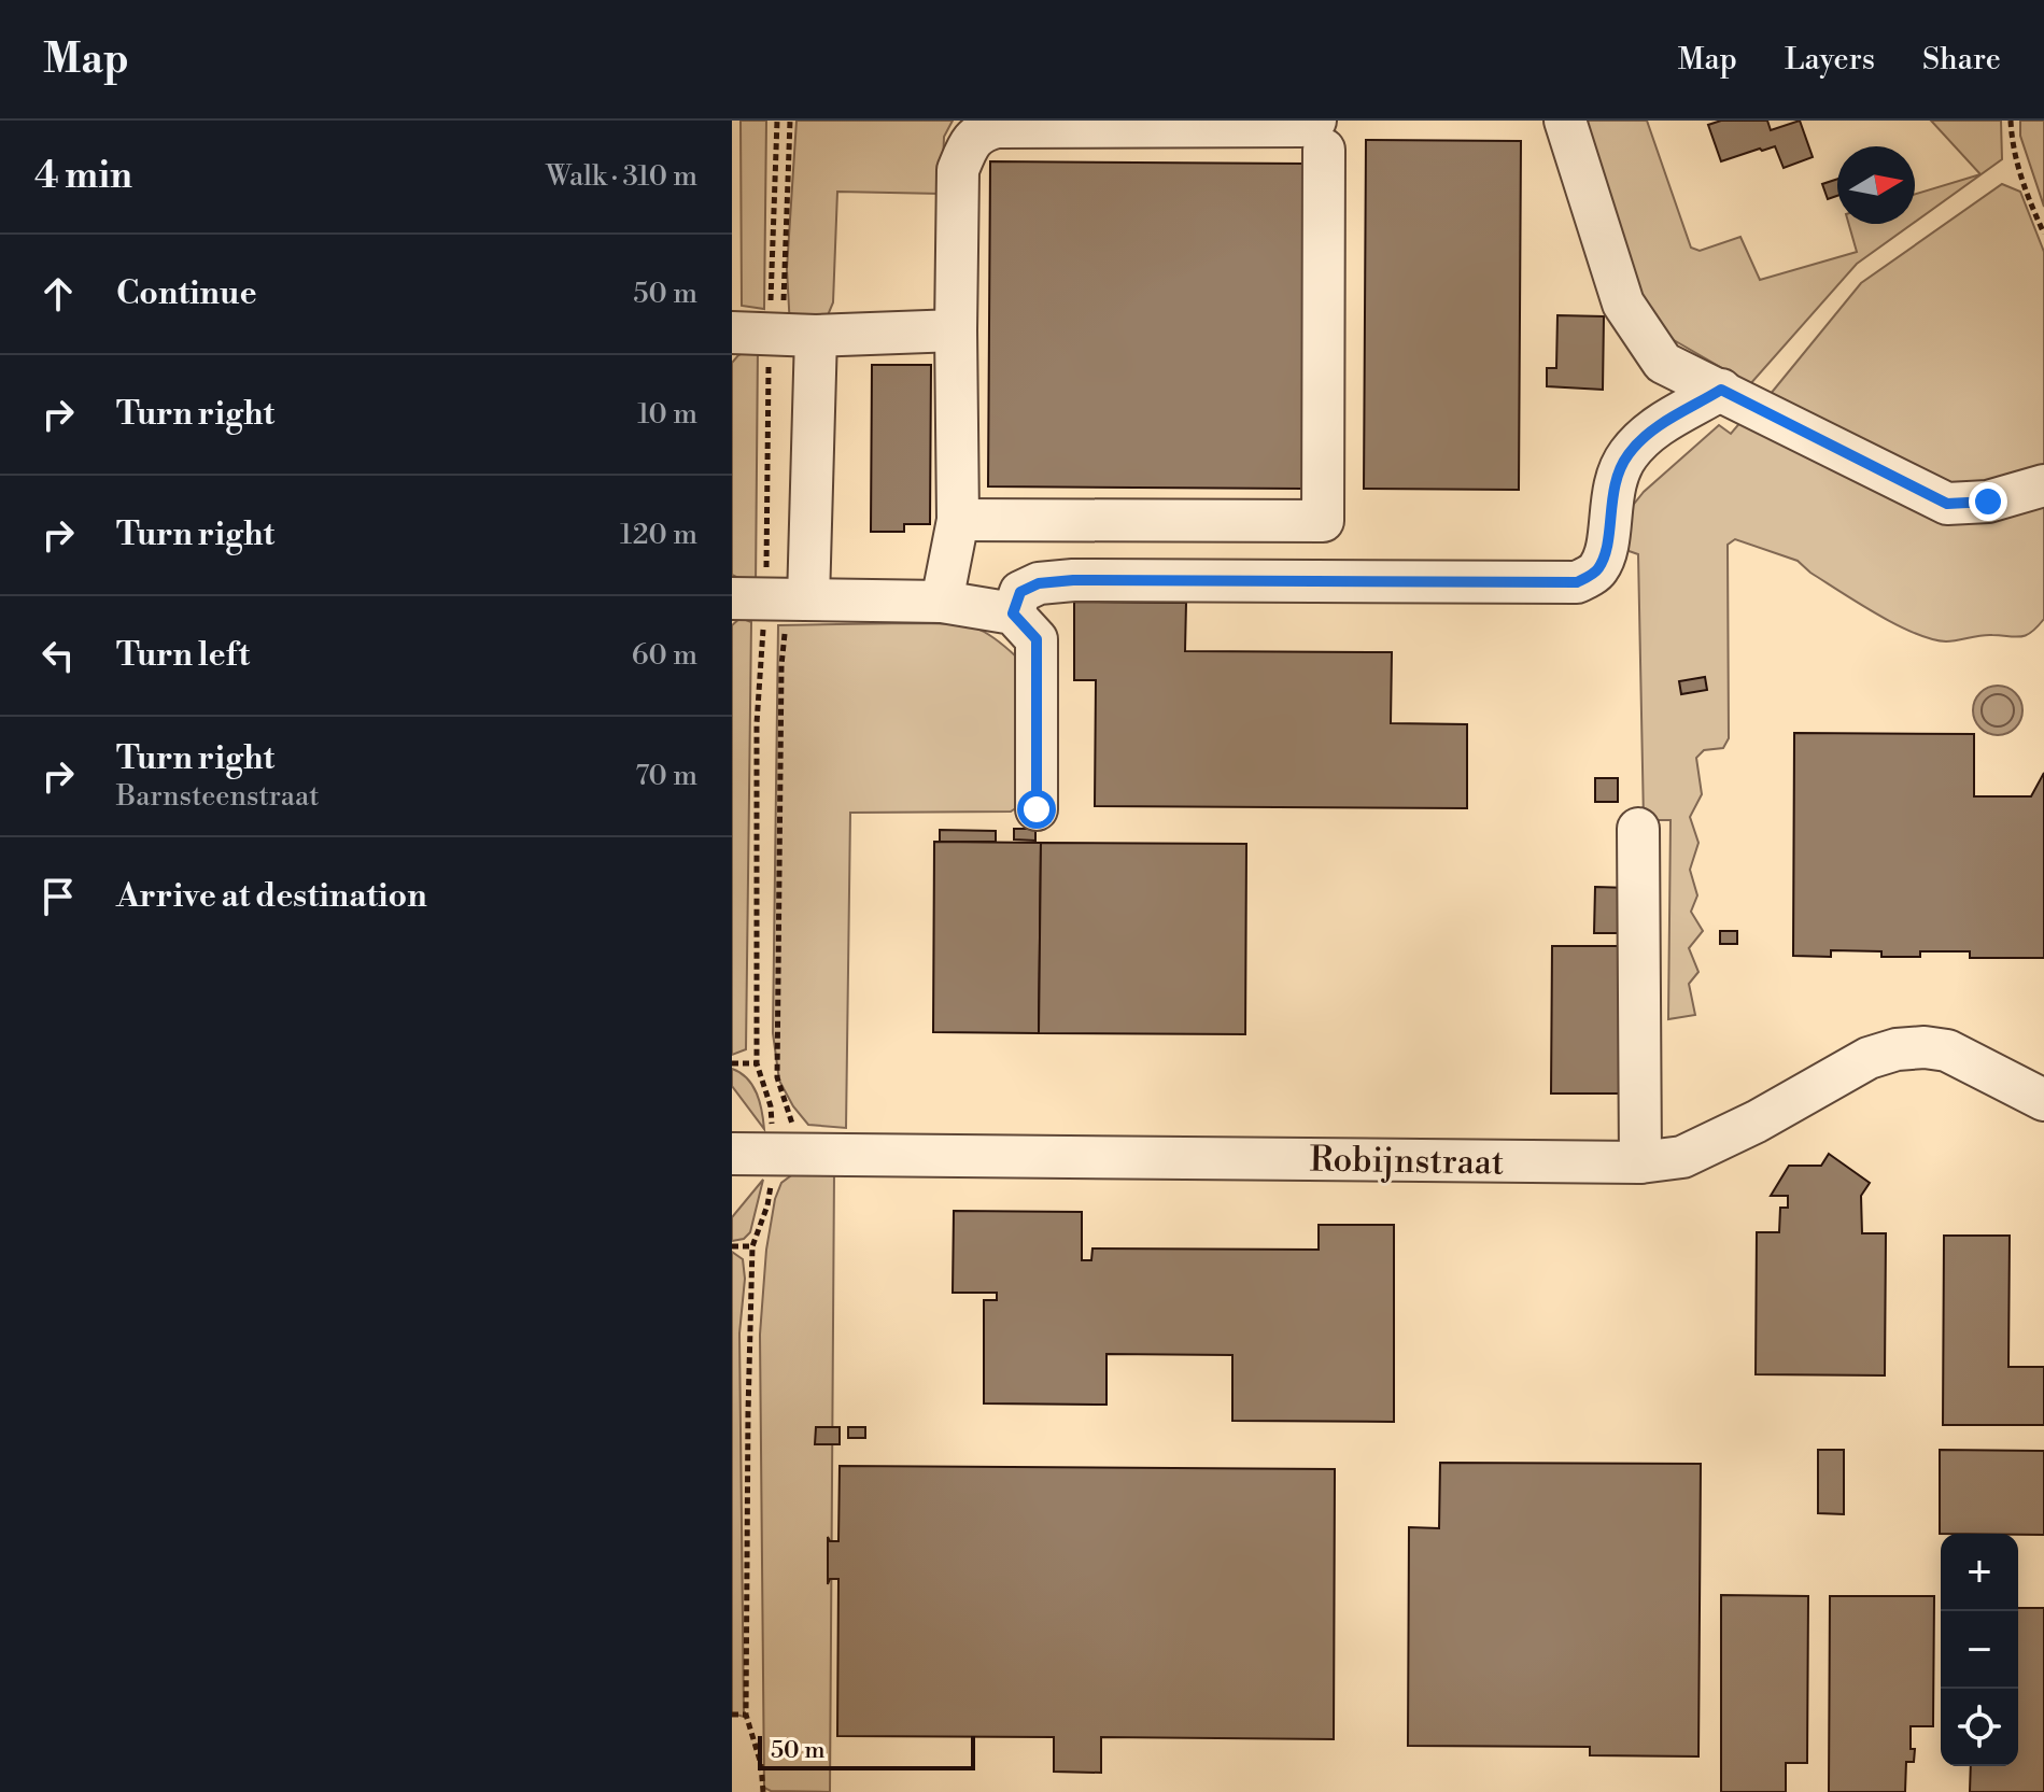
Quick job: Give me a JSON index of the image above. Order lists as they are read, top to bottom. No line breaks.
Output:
{"streets":{"street":["Robijnstraat"]},"scale_bar":"50 m","north":"right","page":{"header":"Map","nav":["Map","Layers","Share"],"heading":["4 min","Walk · 310 m"],"list":[["Continue","50 m"],["Turn right","10 m"],["Turn right","120 m"],["Turn left","60 m"],["Turn right","Barnsteenstraat","70 m"],"Arrive at destination"],"map_buttons":["+","−"],"scale":"50 m"}}
